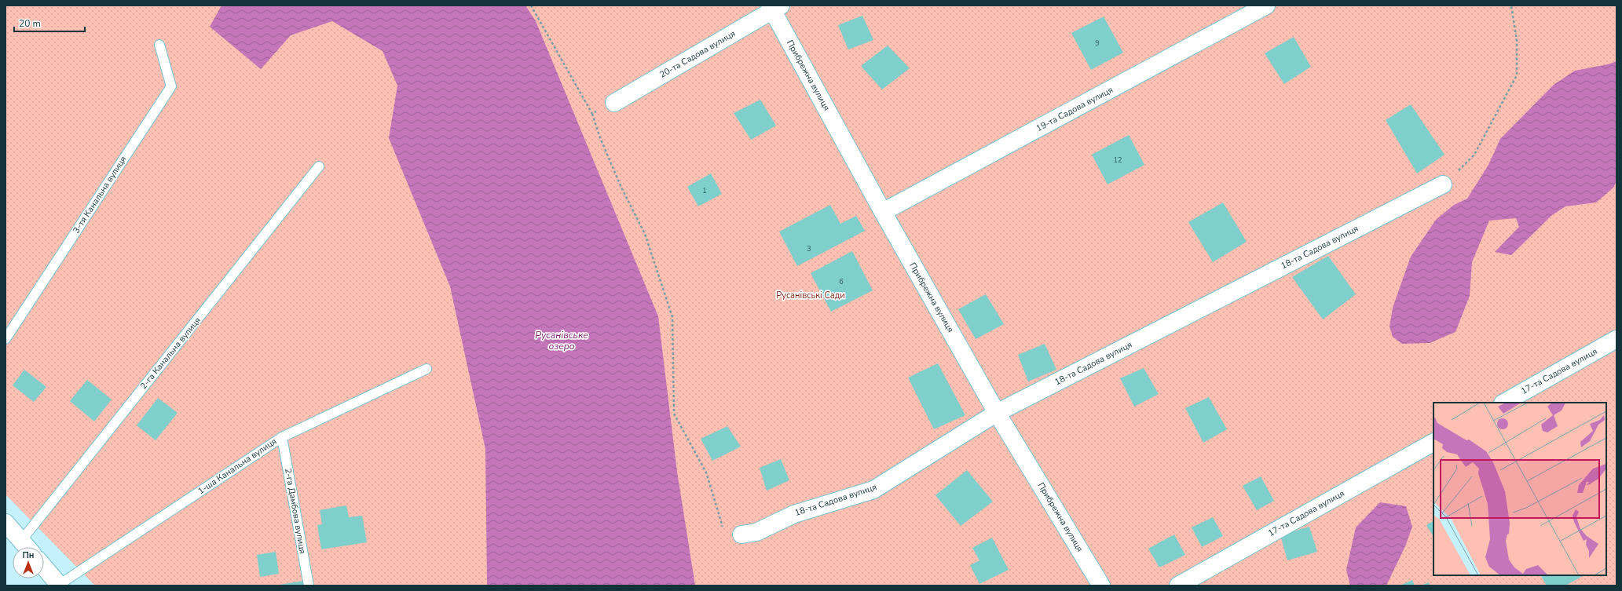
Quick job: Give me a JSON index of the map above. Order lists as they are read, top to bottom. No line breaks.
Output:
{"streets":{"street":["20-та Садова вулиця","Прибрежна вулиця","19-та Садова вулиця","18-та Садова вулиця","17-та Садова вулиця"],"lane":["3-тя Канальна вулиця","2-га Канальна вулиця","1-ша Канальна вулиця","2-га Дамбова вулиця"]},"crossings":[["20-та Садова вулиця","Прибрежна вулиця"],["Прибрежна вулиця","19-та Садова вулиця"],["Прибрежна вулиця","18-та Садова вулиця"],["1-ша Канальна вулиця","2-га Дамбова вулиця"]],"water":["Русанівське озеро"],"parks":["Русанівські Сади"],"house_numbers":["9","12","1","3","6"],"scale_bar":"20 m","north":"top"}
